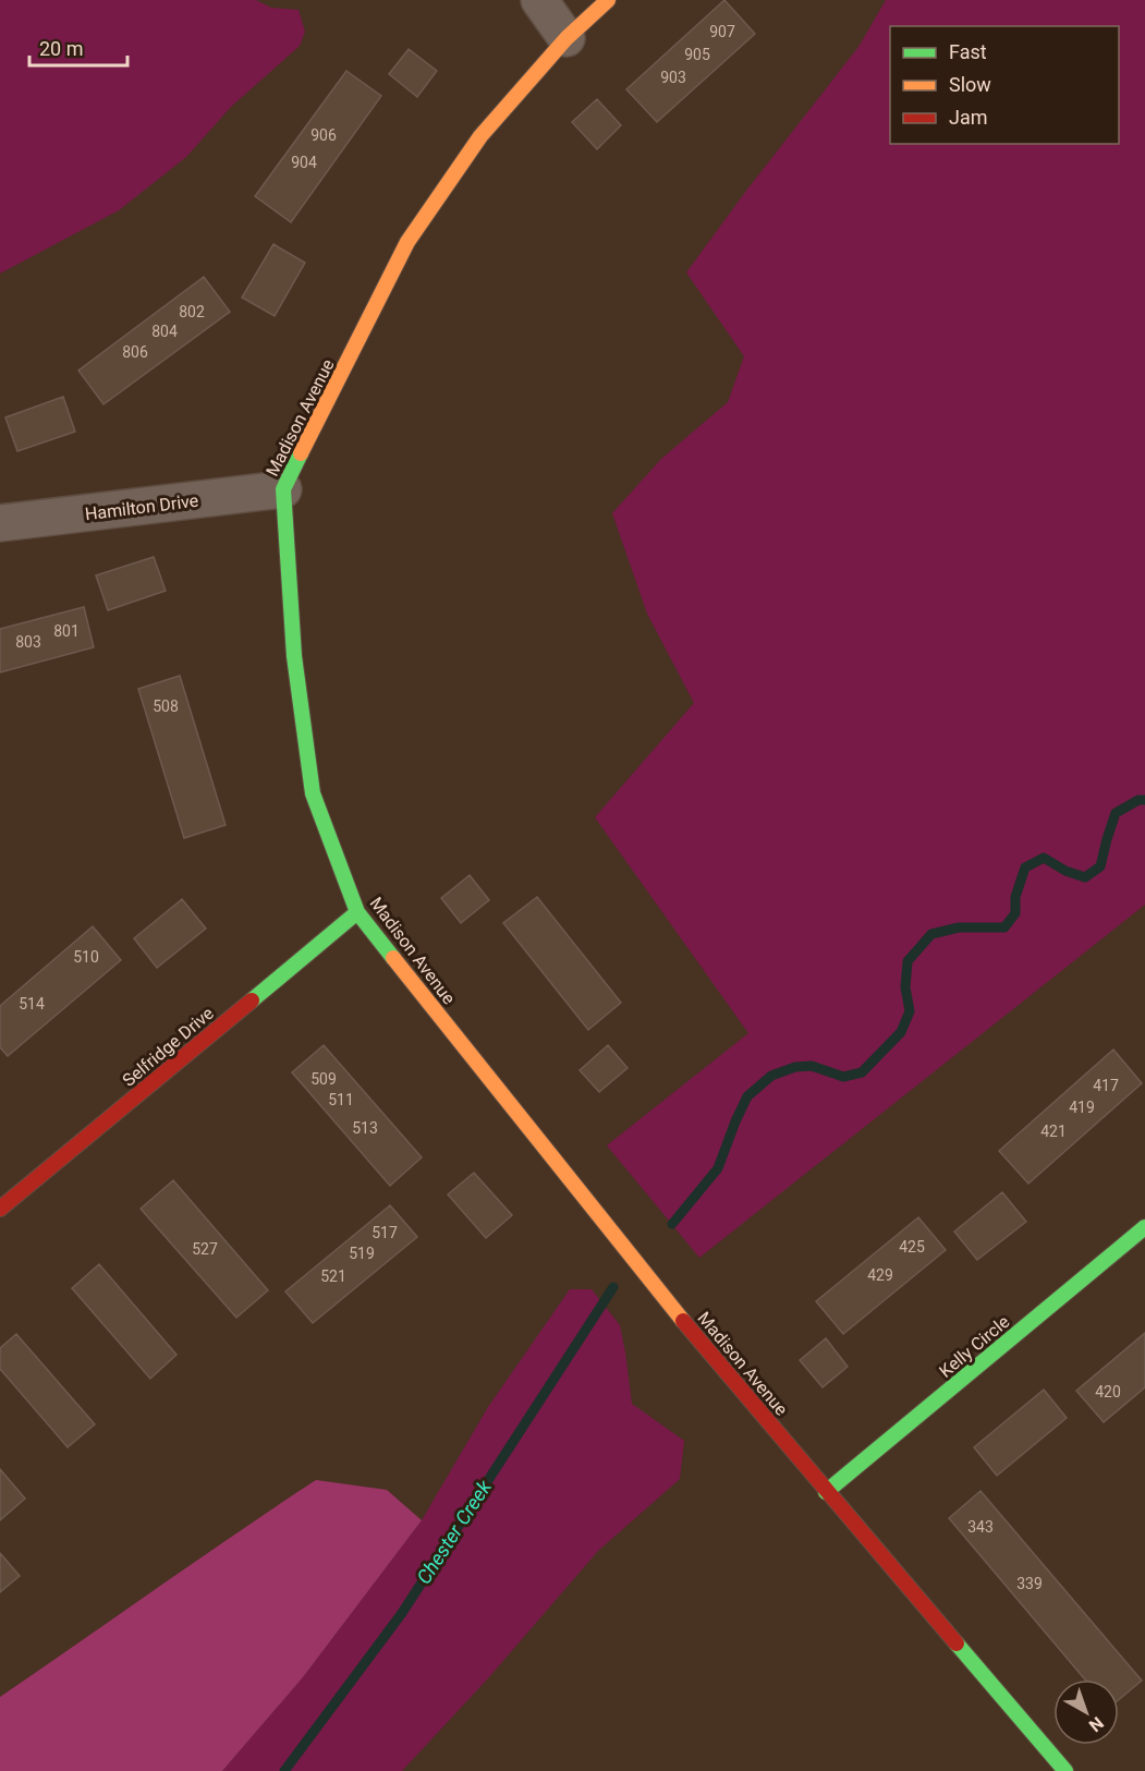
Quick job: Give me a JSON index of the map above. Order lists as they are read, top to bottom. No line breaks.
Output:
{"streets":{"street":["Madison Avenue","Hamilton Drive","Selfridge Drive","Kelly Circle"]},"crossings":[["Madison Avenue","Hamilton Drive"],["Madison Avenue","Selfridge Drive"],["Madison Avenue","Kelly Circle"]],"water":["Chester Creek"],"house_numbers":["907","905","903","906","904","802","804","806","801","803","508","510","514","509","417","511","419","513","421","517","425","527","519","429","521","420","343","339"],"legend":["Fast","Slow","Jam"],"scale_bar":"20 m","north":"bottom right"}
